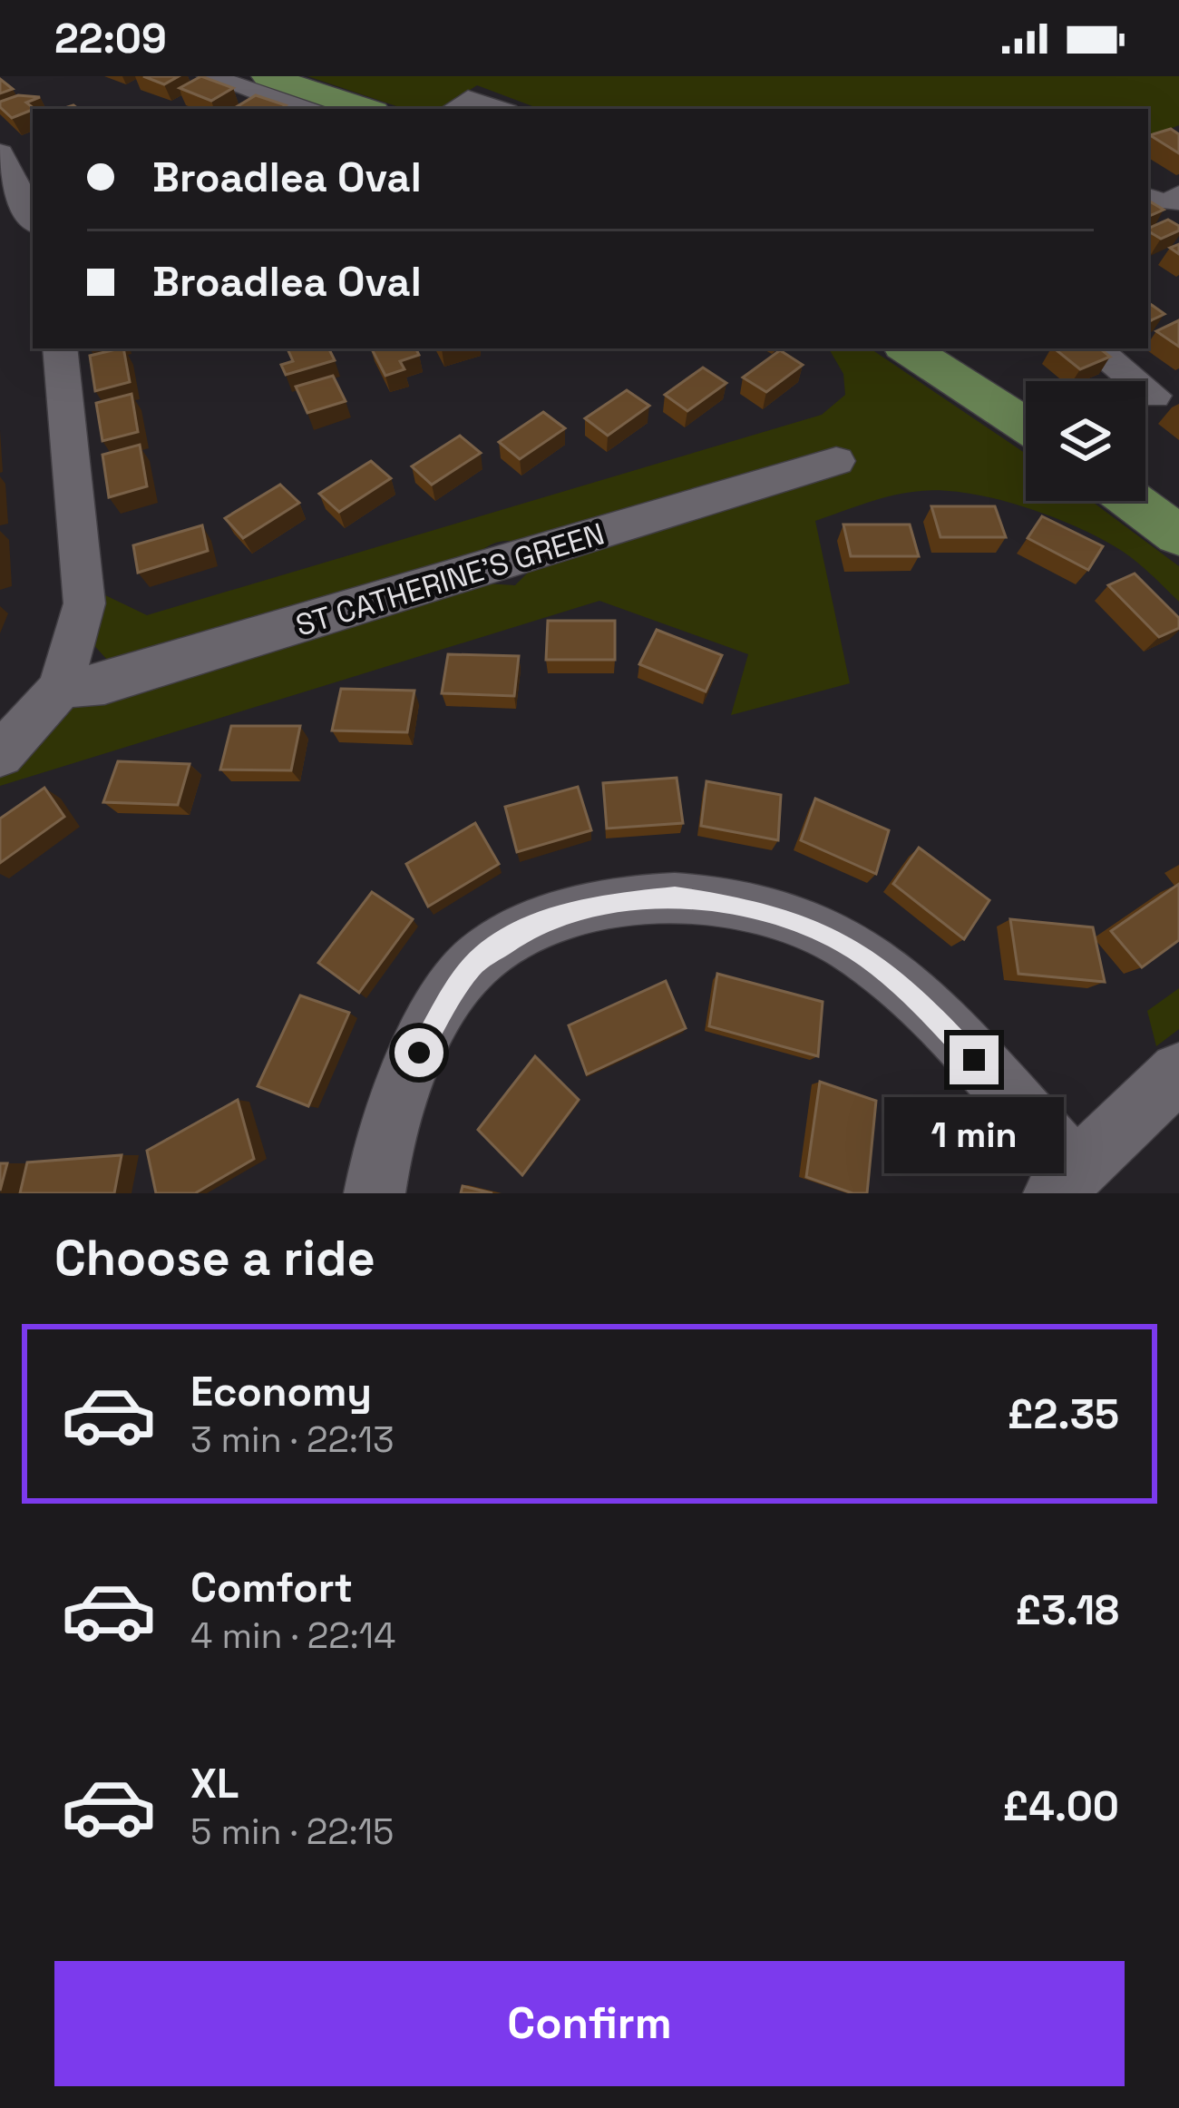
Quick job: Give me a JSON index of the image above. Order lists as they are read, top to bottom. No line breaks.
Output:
{"streets":{"street":["ST CATHERINE'S GREEN"]},"page":{"status":"22:09","banner":["Broadlea Oval","Broadlea Oval"],"bubble":"1 min","heading":"Choose a ride","list":[{"name":"Economy","note":"3 min · 22:13","value":"£2.35"},{"name":"Comfort","note":"4 min · 22:14","value":"£3.18"},{"name":"XL","note":"5 min · 22:15","value":"£4.00"}],"buttons":"Confirm"}}
